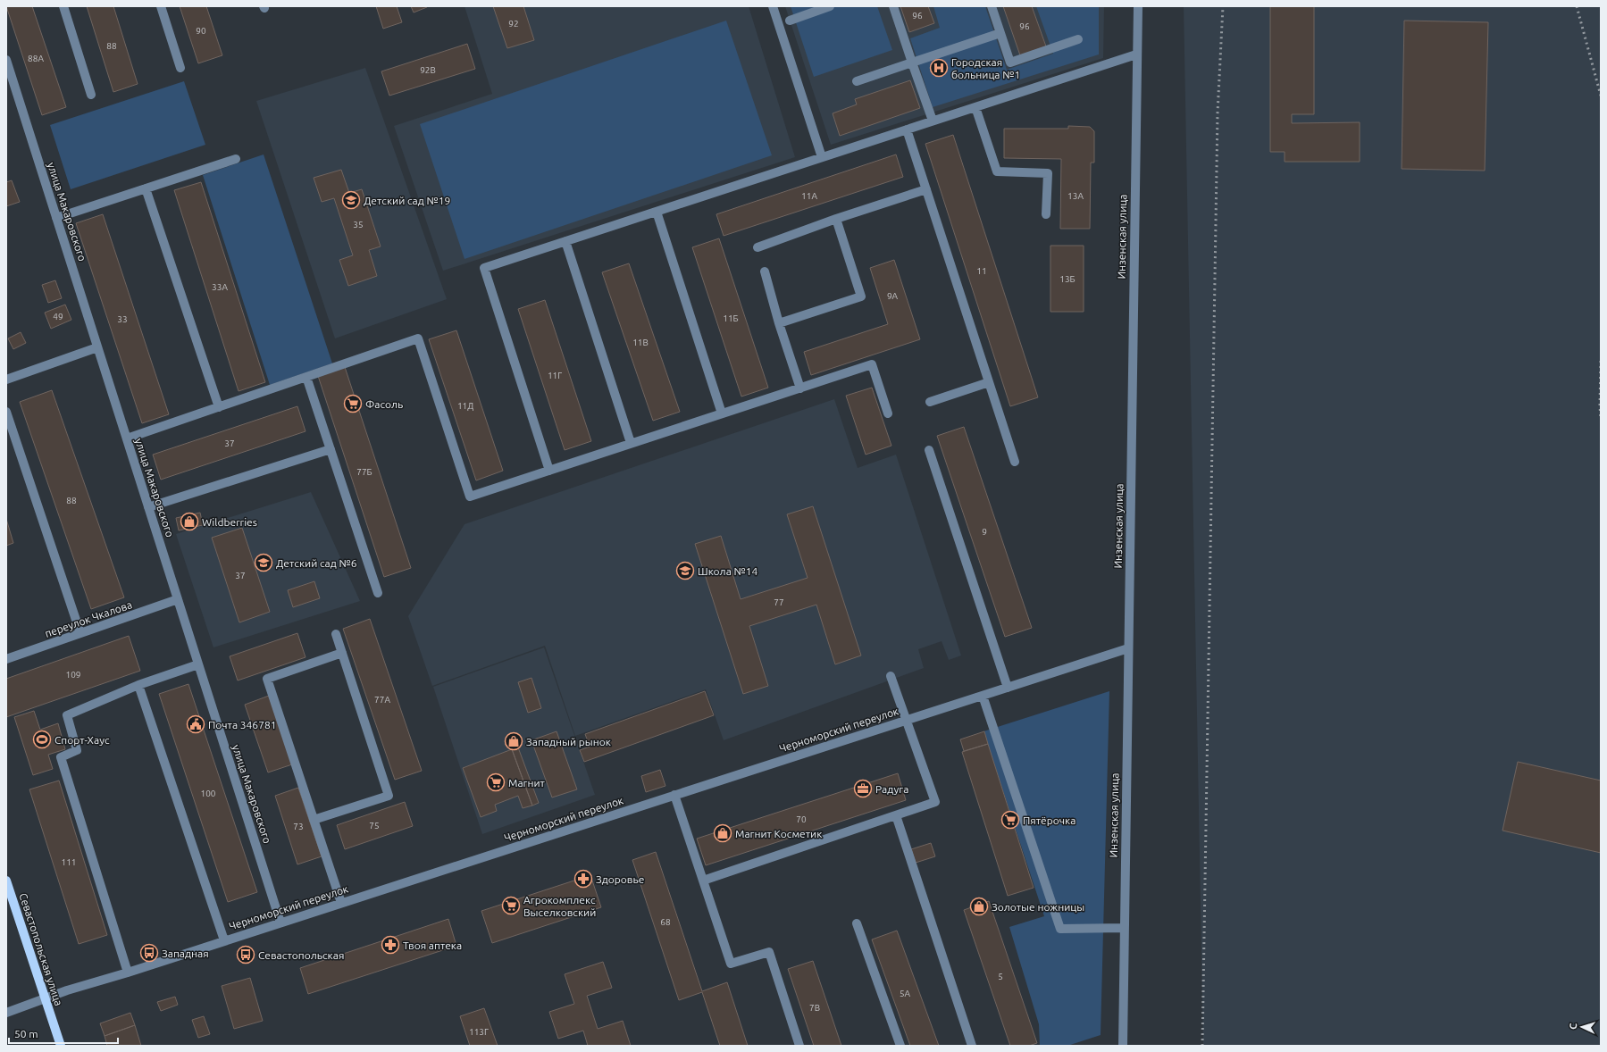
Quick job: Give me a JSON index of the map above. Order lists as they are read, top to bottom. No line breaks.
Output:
{"streets":{"main road":["Севастопольская улица"],"street":["улица Макаровского","Инзенская улица","переулок Чкалова","Черноморский переулок"]},"crossings":[["улица Макаровского","переулок Чкалова"],["улица Макаровского","Черноморский переулок"],["Инзенская улица","Черноморский переулок"],["Черноморский переулок","Севастопольская улица"]],"places":{"hospital":["Городская больница №1"],"school or university":["Детский сад №19","Детский сад №6","Школа №14"],"supermarket":["Фасоль","Магнит","Пятёрочка","Агрокомплекс Выселковский"],"shop":["Wildberries","Западный рынок","Магнит Косметик","Золотые ножницы"],"public building":["Почта 346781"],"sports":["Спорт-Хаус"],"office":["Радуга"],"pharmacy":["Здоровье","Твоя аптека"],"bus stop":["Западная","Севастопольская"]},"house_numbers":["96","92","96","90","88","88А","92В","11А","13А","35","11","13Б","33А","9А","49","11Б","33","11В","11Г","11Д","37","77Б","88","9","37","77","109","77А","100","70","75","73","111","68","5","5А","7В","113Г"],"scale_bar":"50 m","north":"left"}
